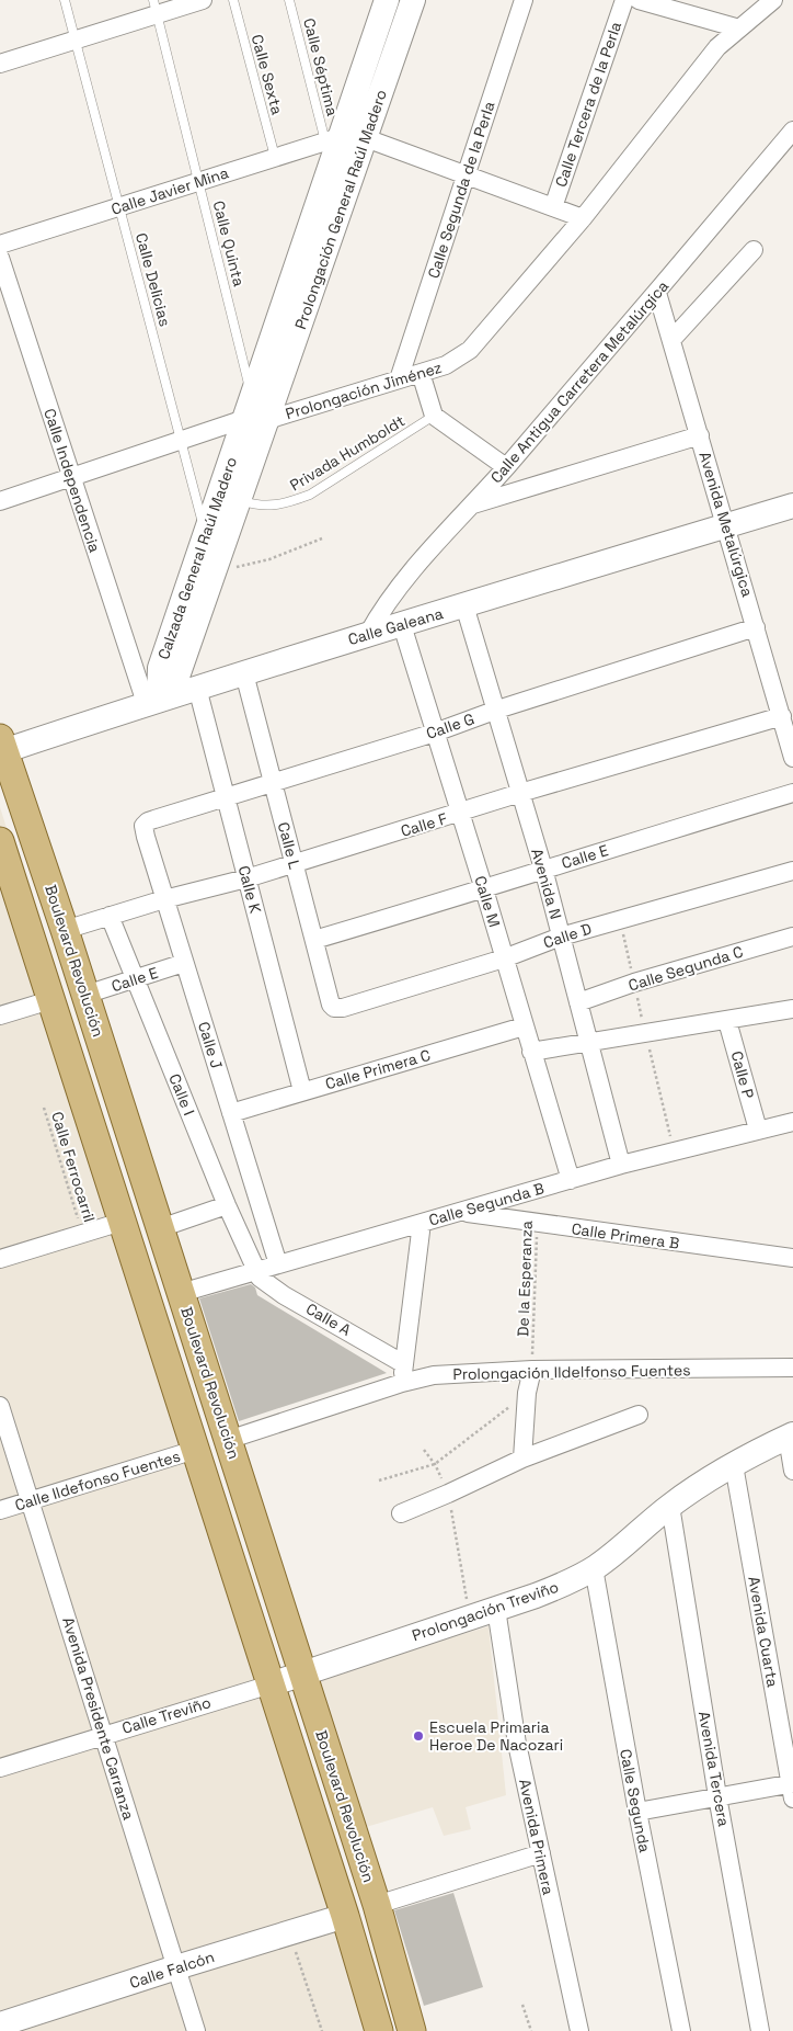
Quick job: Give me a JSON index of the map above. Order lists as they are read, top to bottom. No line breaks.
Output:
{"streets":{"main road":["Boulevard Revolución"],"street":["Calle Tercera de la Perla","Calle Segunda de la Perla","Calle Javier Mina","Prolongación General Raúl Madero","Calle Antigua Carretera Metalúrgica","Prolongación Jiménez","Calle Independencia","Avenida Metalúrgica","Calzada General Raúl Madero","Calle Galeana","Calle G","Calle F","Calle L","Calle E","Avenida N","Calle K","Calle M","Calle D","Calle Segunda C","Calle J","Calle Primera C","Calle P","Calle I","Calle Segunda B","Calle Primera B","Calle A","Prolongación Ildelfonso Fuentes","Calle Ildefonso Fuentes","Prolongación Treviño","Avenida Cuarta","Calle Treviño","Avenida Presidente Carranza","Avenida Tercera","Calle Segunda","Avenida Primera","Calle Falcón"],"lane":["Calle Séptima","Calle Sexta","Calle Quinta","Calle Delicias","Privada Humboldt"],"path":["Calle Ferrocarril","De la Esperanza"]},"crossings":[["Calle Séptima","Calle Javier Mina"],["Calle Séptima","Prolongación General Raúl Madero"],["Calle Sexta","Calle Javier Mina"],["Calle Tercera de la Perla","Calle Javier Mina"],["Calle Segunda de la Perla","Calle Javier Mina"],["Calle Segunda de la Perla","Prolongación Jiménez"],["Calle Javier Mina","Prolongación General Raúl Madero"],["Calle Javier Mina","Calle Quinta"],["Calle Javier Mina","Calle Delicias"],["Calle Javier Mina","Prolongación Jiménez"],["Prolongación General Raúl Madero","Calle Quinta"],["Prolongación General Raúl Madero","Prolongación Jiménez"],["Prolongación General Raúl Madero","Calzada General Raúl Madero"],["Calle Quinta","Prolongación Jiménez"],["Calle Quinta","Calzada General Raúl Madero"],["Calle Delicias","Prolongación Jiménez"],["Calle Delicias","Calzada General Raúl Madero"],["Calle Antigua Carretera Metalúrgica","Avenida Metalúrgica"],["Calle Antigua Carretera Metalúrgica","Calle Galeana"],["Prolongación Jiménez","Calle Independencia"],["Prolongación Jiménez","Calzada General Raúl Madero"],["Privada Humboldt","Calzada General Raúl Madero"],["Calle Independencia","Calzada General Raúl Madero"],["Calle Independencia","Calle Galeana"],["Avenida Metalúrgica","Calle Galeana"],["Avenida Metalúrgica","Calle G"],["Avenida Metalúrgica","Calle F"],["Calzada General Raúl Madero","Calle Galeana"],["Calle Galeana","Calle L"],["Calle Galeana","Avenida N"],["Calle Galeana","Calle K"],["Calle Galeana","Calle M"],["Calle Galeana","Boulevard Revolución"],["Calle G","Calle L"],["Calle G","Avenida N"],["Calle G","Calle K"],["Calle G","Calle M"],["Calle G","Calle J"],["Calle F","Calle L"],["Calle F","Avenida N"],["Calle F","Calle K"],["Calle F","Calle M"],["Calle F","Boulevard Revolución"],["Calle F","Calle J"],["Calle F","Calle I"],["Calle L","Calle E"],["Calle L","Calle D"],["Calle E","Avenida N"],["Calle E","Calle M"],["Calle E","Boulevard Revolución"],["Calle E","Calle J"],["Calle E","Calle I"],["Avenida N","Calle D"],["Avenida N","Calle Segunda C"],["Avenida N","Calle Segunda B"],["Calle K","Calle Primera C"],["Calle M","Calle D"],["Calle M","Calle Primera C"],["Calle M","Calle Segunda B"],["Boulevard Revolución","Calle Segunda B"],["Boulevard Revolución","Prolongación Ildelfonso Fuentes"],["Boulevard Revolución","Prolongación Treviño"],["Calle J","Calle Primera C"],["Calle J","Calle Segunda B"],["Calle P","Calle Segunda B"],["Calle I","Calle Segunda B"],["Calle I","Calle A"],["Calle Segunda B","Calle Primera B"],["Calle Segunda B","Calle A"],["Calle Primera B","De la Esperanza"],["De la Esperanza","Prolongación Ildelfonso Fuentes"],["Calle Ildefonso Fuentes","Avenida Presidente Carranza"],["Prolongación Treviño","Avenida Cuarta"],["Prolongación Treviño","Calle Treviño"],["Prolongación Treviño","Avenida Tercera"],["Prolongación Treviño","Calle Segunda"],["Prolongación Treviño","Avenida Primera"],["Calle Treviño","Avenida Presidente Carranza"],["Avenida Presidente Carranza","Calle Falcón"]],"places":["Escuela Primaria Heroe De Nacozari"]}
